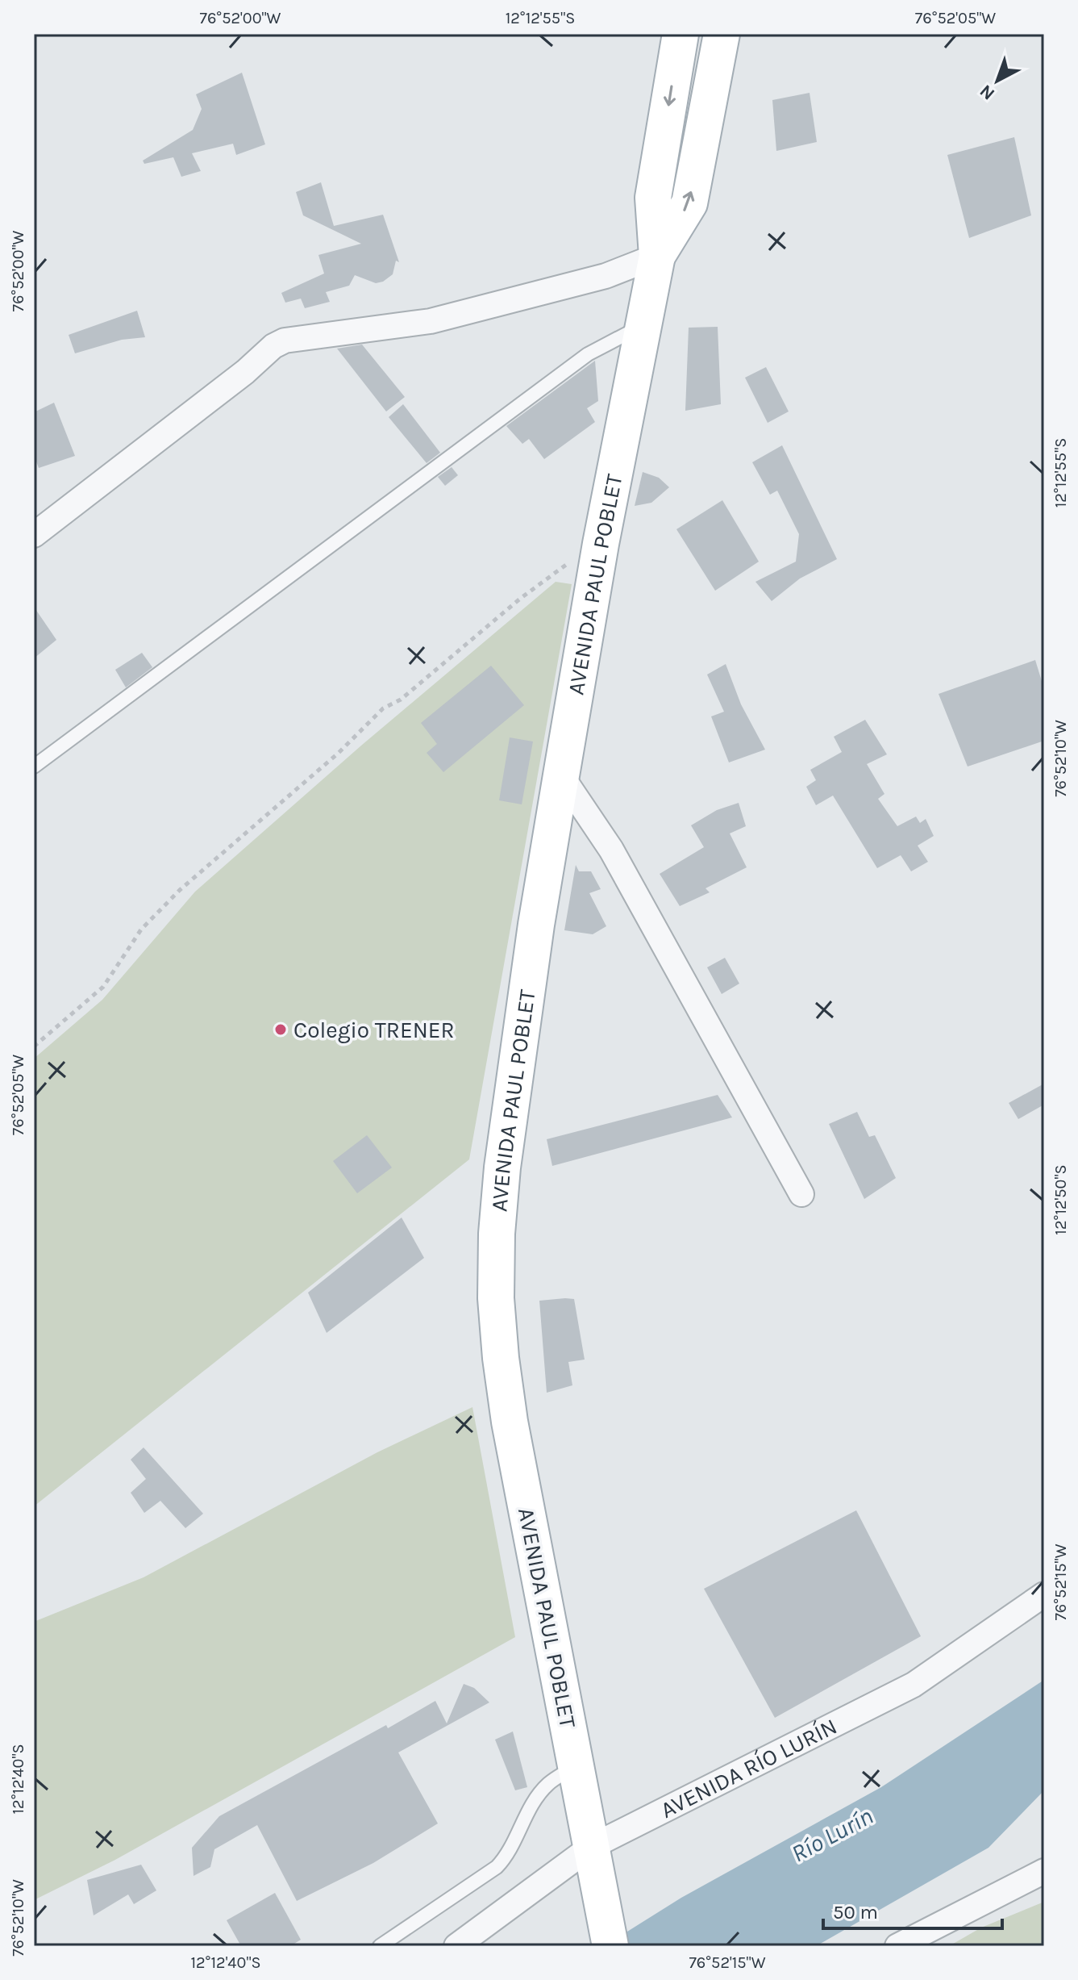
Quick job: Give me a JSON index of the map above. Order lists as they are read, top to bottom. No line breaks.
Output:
{"streets":{"main road":["AVENIDA PAUL POBLET"],"street":["AVENIDA RÍO LURÍN"]},"crossings":[["AVENIDA PAUL POBLET","AVENIDA RÍO LURÍN"]],"water":["Río Lurín"],"places":["Colegio TRENER"],"scale_bar":"50 m","north":"bottom left","coordinates":["76°52'00\"W","12°12'55\"S","76°52'05\"W","76°52'10\"W","12°12'50\"S","76°52'15\"W","12°12'40\"S"]}
